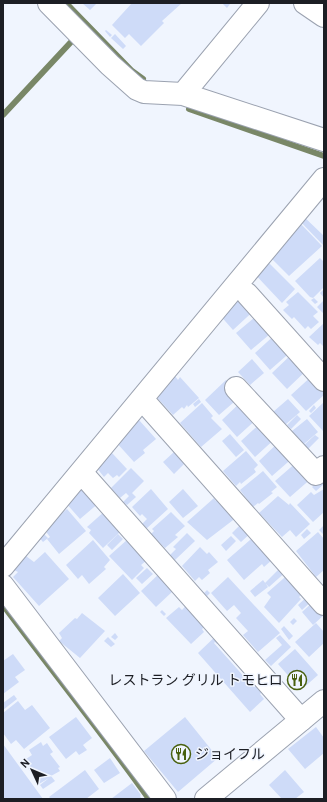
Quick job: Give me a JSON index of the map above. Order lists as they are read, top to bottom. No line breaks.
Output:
{"places":{"restaurant":["レストラン グリル トモヒロ","ジョイフル"]},"north":"top left"}
